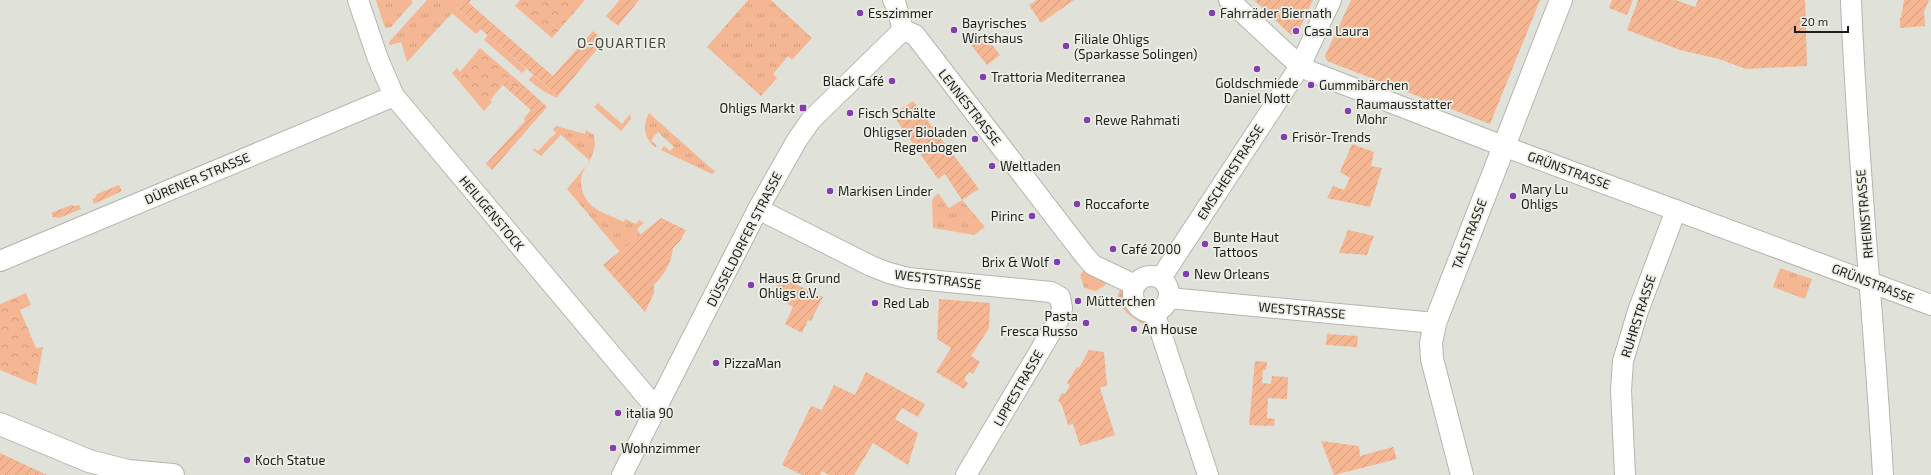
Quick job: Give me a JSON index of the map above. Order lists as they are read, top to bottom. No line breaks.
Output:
{"streets":{"main road":["TALSTRASSE"],"street":["LENNESTRASSE","GRÜNSTRASSE","EMSCHERSTRASSE","DÜRENER STRASSE","HEILIGENSTOCK","RHEINSTRASSE","DÜSSELDORFER STRASSE","WESTSTRASSE","RUHRSTRASSE","LIPPESTRASSE"]},"crossings":[["LENNESTRASSE","EMSCHERSTRASSE"],["LENNESTRASSE","DÜSSELDORFER STRASSE"],["LENNESTRASSE","WESTSTRASSE"],["GRÜNSTRASSE","EMSCHERSTRASSE"],["GRÜNSTRASSE","RHEINSTRASSE"],["GRÜNSTRASSE","TALSTRASSE"],["GRÜNSTRASSE","RUHRSTRASSE"],["EMSCHERSTRASSE","WESTSTRASSE"],["DÜRENER STRASSE","HEILIGENSTOCK"],["HEILIGENSTOCK","DÜSSELDORFER STRASSE"],["TALSTRASSE","WESTSTRASSE"],["DÜSSELDORFER STRASSE","WESTSTRASSE"],["WESTSTRASSE","LIPPESTRASSE"]],"districts":["O-QUARTIER"],"places":{"other":["Esszimmer","Fahrräder Biernath","Bayrisches Wirtshaus","Casa Laura","Filiale Ohligs (Sparkasse Solingen)","Goldschmiede Daniel Nott","Trattoria Mediterranea","Black Café","Gummibärchen","Raumausstatter Mohr","Fisch Schälte","Rewe Rahmati","Frisör-Trends","Ohligser Bioladen Regenbogen","Weltladen","Markisen Linder","Mary Lu Ohligs","Roccaforte","Pirinc","Bunte Haut Tattoos","Café 2000","Brix & Wolf","New Orleans","Haus & Grund Ohligs e.V.","Mütterchen","Red Lab","Pasta Fresca Russo","An House","PizzaMan","italia 90","Wohnzimmer","Koch Statue"],"transit":["Ohligs Markt"]},"scale_bar":"20 m"}
